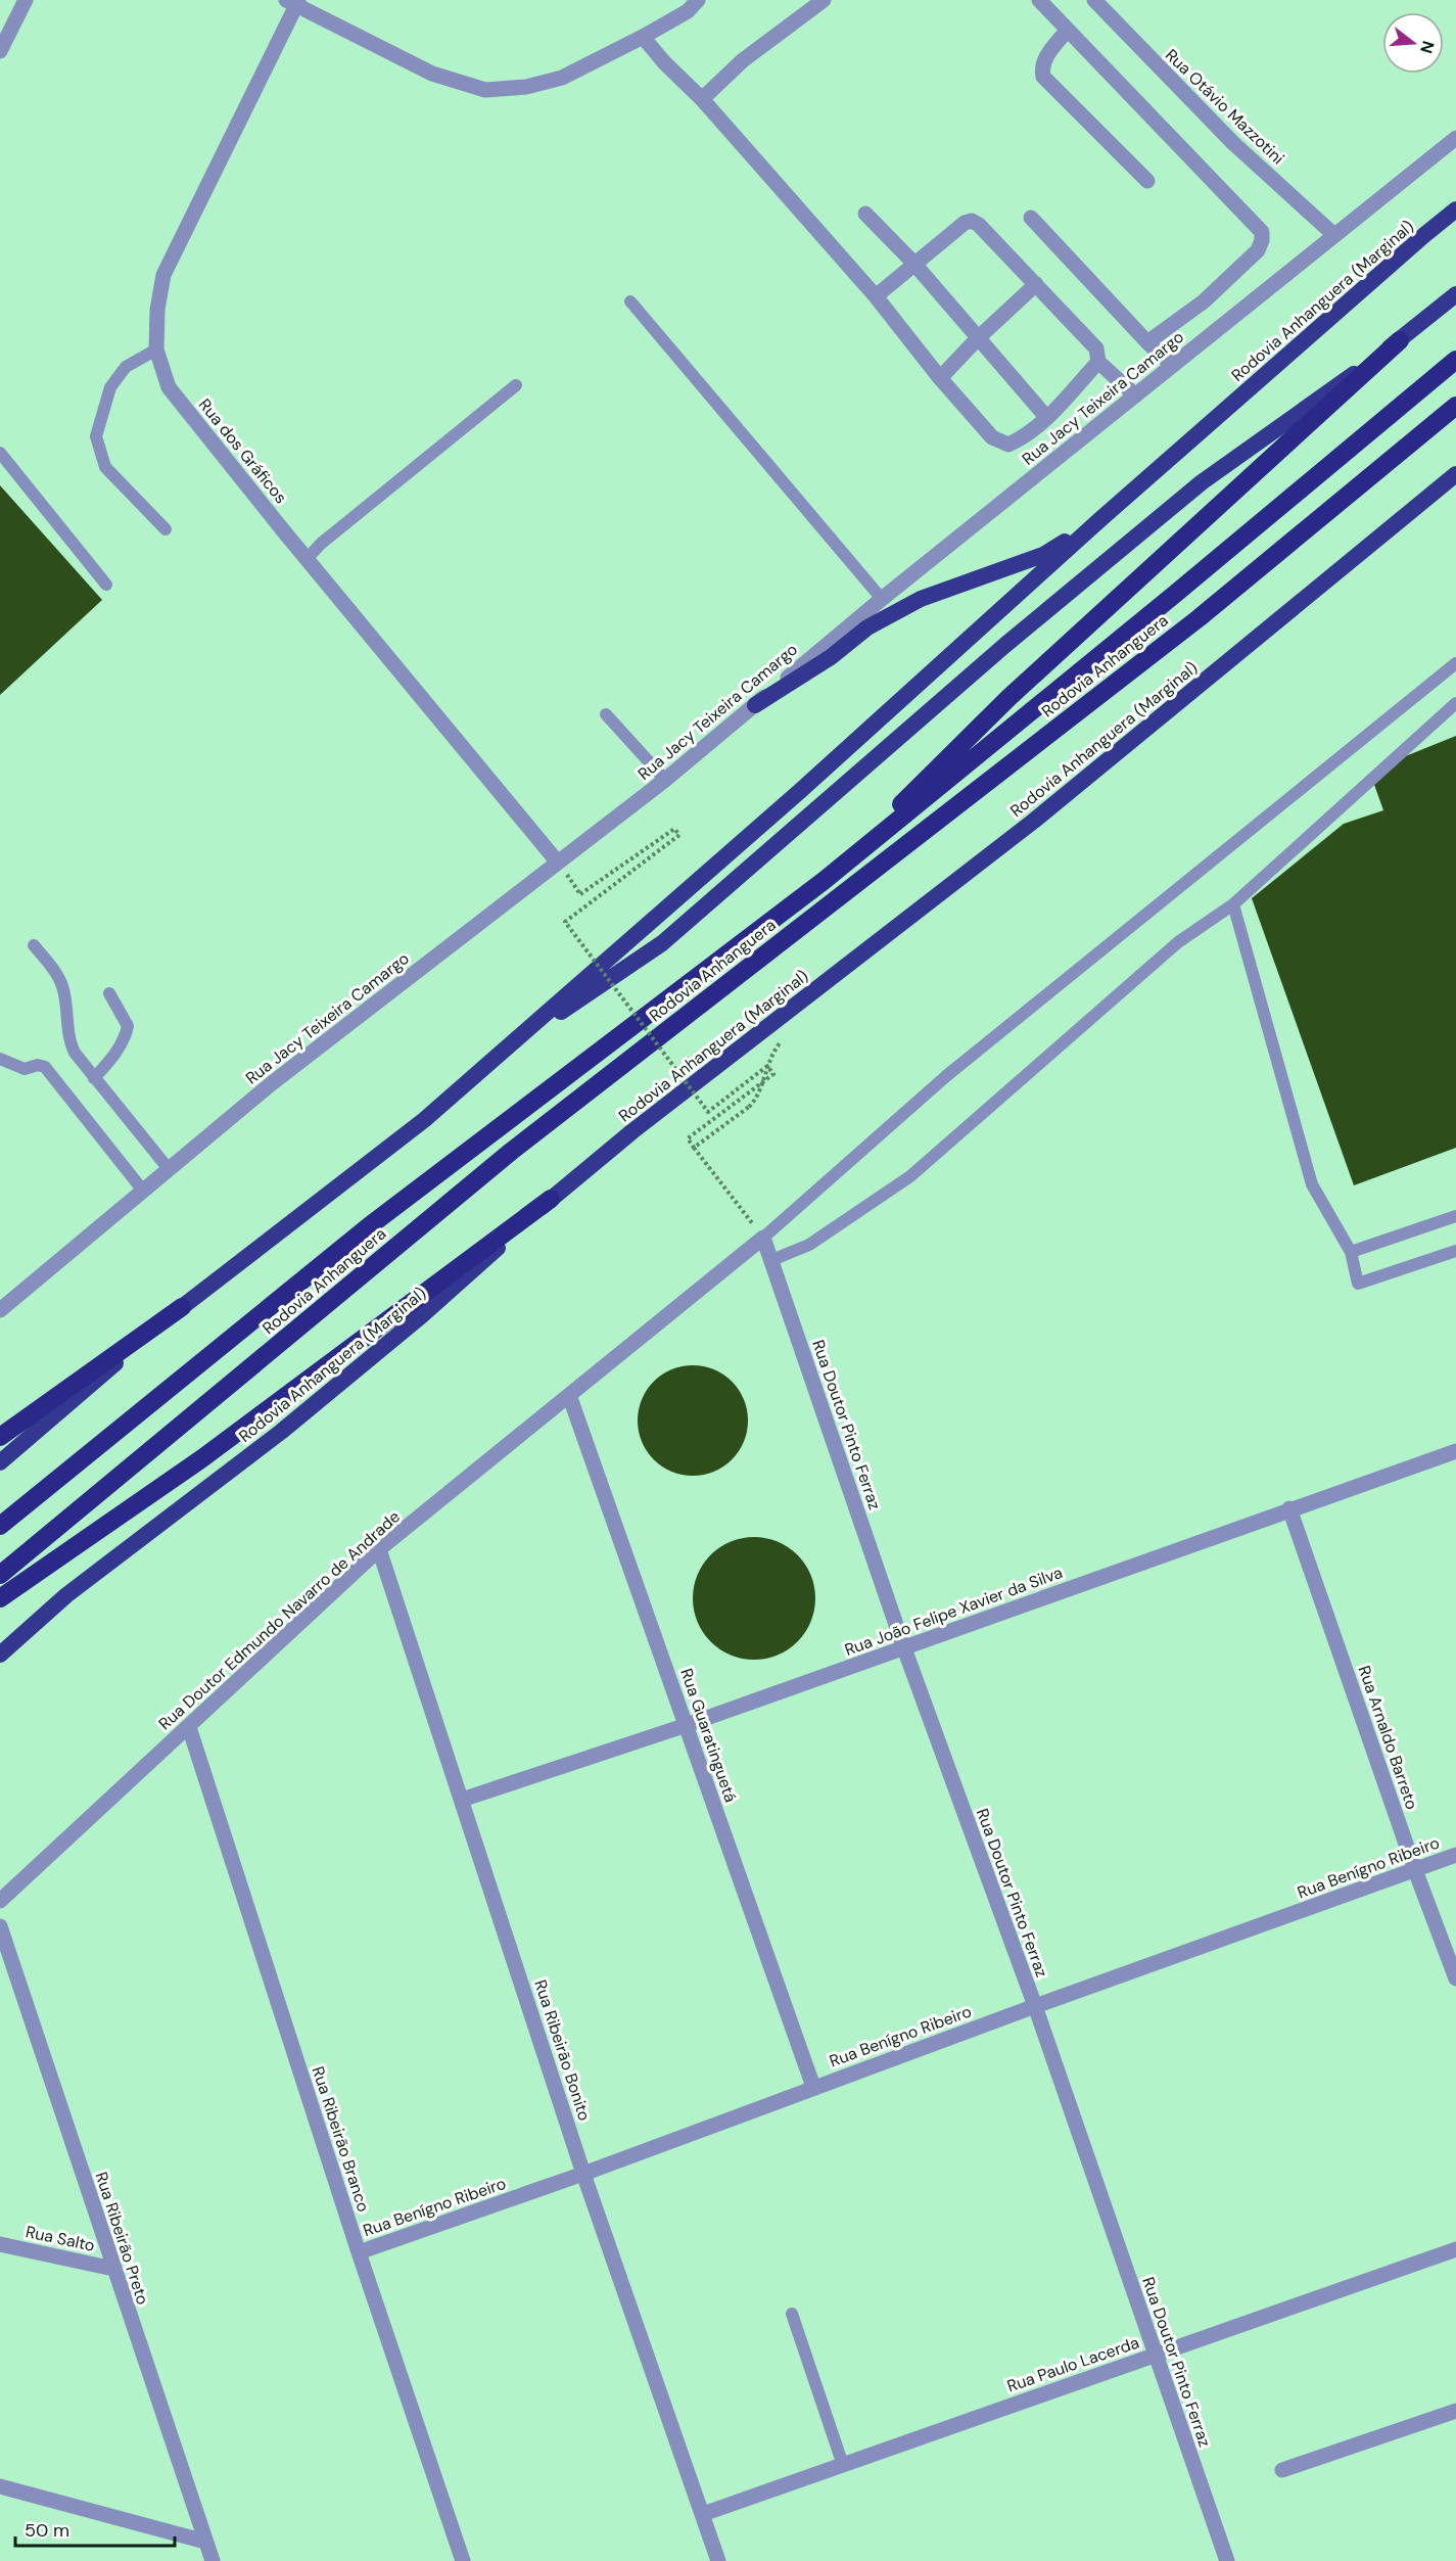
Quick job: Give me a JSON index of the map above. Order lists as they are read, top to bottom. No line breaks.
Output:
{"streets":{"highway":["Rodovia Anhanguera (Marginal)","Rodovia Anhanguera"],"street":["Rua Otávio Mazzotini","Rua Jacy Teixeira Camargo","Rua dos Gráficos","Rua Doutor Pinto Ferraz","Rua João Felipe Xavier da Silva","Rua Doutor Edmundo Navarro de Andrade","Rua Guaratinguetá","Rua Arnaldo Barreto","Rua Benígno Ribeiro","Rua Ribeirão Bonito","Rua Ribeirão Branco","Rua Salto","Rua Ribeirão Preto","Rua Paulo Lacerda"]},"crossings":[["Rua Otávio Mazzotini","Rua Jacy Teixeira Camargo"],["Rua Jacy Teixeira Camargo","Rua dos Gráficos"],["Rua Doutor Pinto Ferraz","Rua João Felipe Xavier da Silva"],["Rua Doutor Pinto Ferraz","Rua Doutor Edmundo Navarro de Andrade"],["Rua Doutor Pinto Ferraz","Rua Benígno Ribeiro"],["Rua Doutor Pinto Ferraz","Rua Paulo Lacerda"],["Rua João Felipe Xavier da Silva","Rua Guaratinguetá"],["Rua João Felipe Xavier da Silva","Rua Arnaldo Barreto"],["Rua João Felipe Xavier da Silva","Rua Ribeirão Bonito"],["Rua Doutor Edmundo Navarro de Andrade","Rua Guaratinguetá"],["Rua Doutor Edmundo Navarro de Andrade","Rua Ribeirão Bonito"],["Rua Doutor Edmundo Navarro de Andrade","Rua Ribeirão Branco"],["Rua Guaratinguetá","Rua Benígno Ribeiro"],["Rua Arnaldo Barreto","Rua Benígno Ribeiro"],["Rua Benígno Ribeiro","Rua Ribeirão Bonito"],["Rua Benígno Ribeiro","Rua Ribeirão Branco"],["Rua Ribeirão Bonito","Rua Paulo Lacerda"],["Rua Salto","Rua Ribeirão Preto"]],"scale_bar":"50 m","north":"right"}
